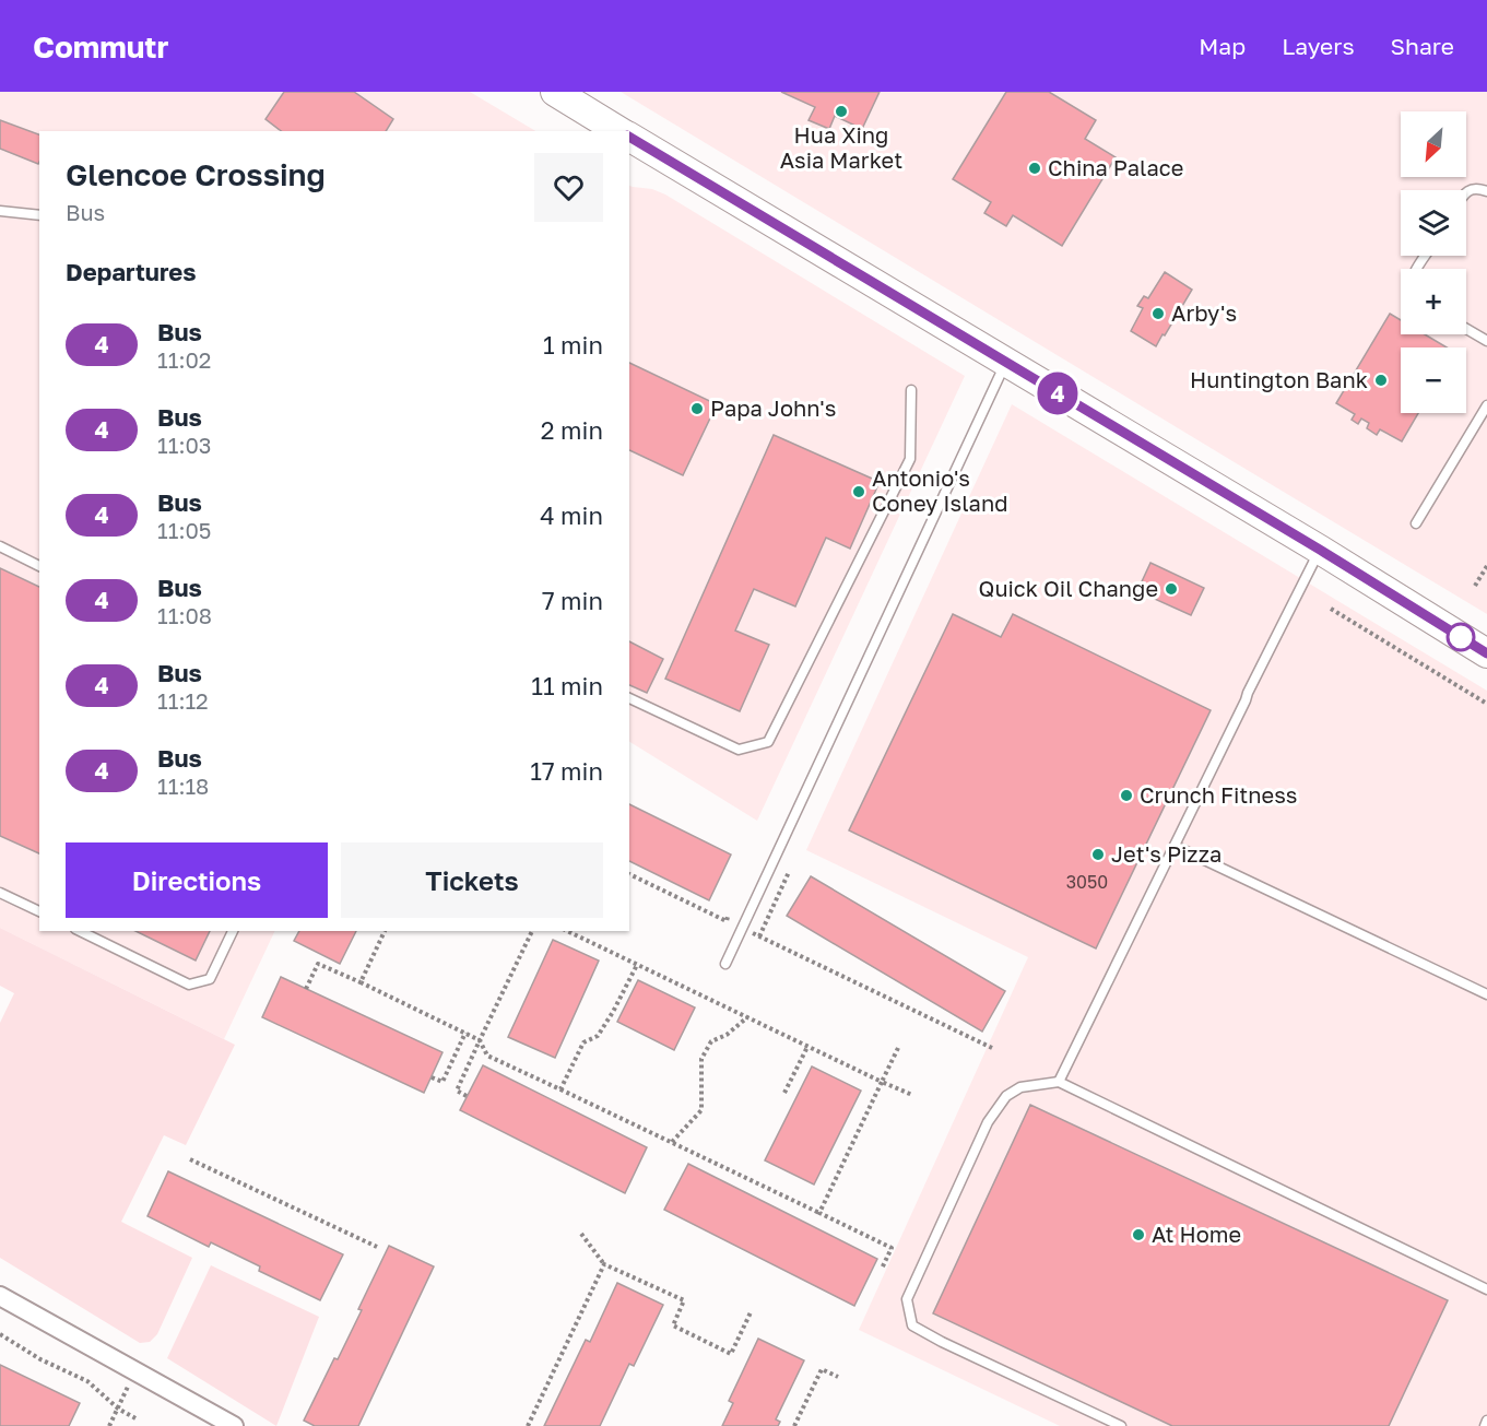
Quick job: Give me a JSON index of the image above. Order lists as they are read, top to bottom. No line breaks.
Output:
{"places":["Hua Xing Asia Market","China Palace","Arby's","Huntington Bank","Papa John's","Antonio's Coney Island","Quick Oil Change","Crunch Fitness","Jet's Pizza","At Home"],"lines":["bus line 4"],"house_numbers":["3050"],"north":"bottom left","page":{"header":"Commutr","nav":["Map","Layers","Share"],"on_map":"4","map_buttons":["+","−"],"heading":[["Glencoe Crossing","Bus"],"Departures"],"list":[{"mark":"4","name":"Bus","note":"11:02","value":"1 min"},{"mark":"4","name":"Bus","note":"11:03","value":"2 min"},{"mark":"4","name":"Bus","note":"11:05","value":"4 min"},{"mark":"4","name":"Bus","note":"11:08","value":"7 min"},{"mark":"4","name":"Bus","note":"11:12","value":"11 min"},{"mark":"4","name":"Bus","note":"11:18","value":"17 min"}],"buttons":["Directions","Tickets"]}}
